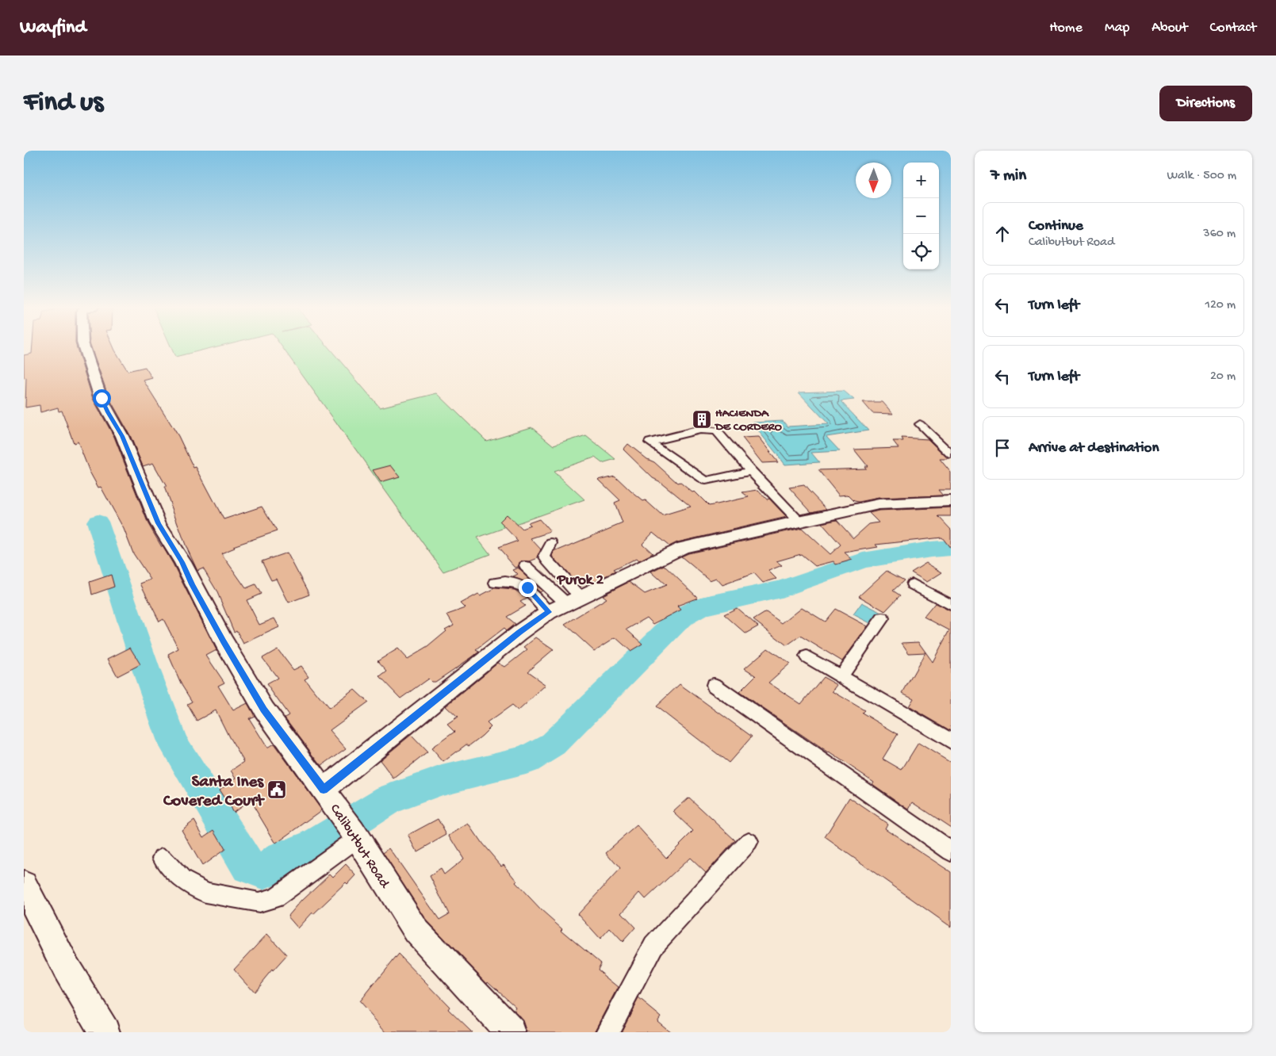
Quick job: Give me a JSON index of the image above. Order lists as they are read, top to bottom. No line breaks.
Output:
{"streets":{"street":["Calibutbut Road"]},"districts":["Purok 2"],"places":{"building":["HACIENDA DE CORDERO"],"public building":["Santa Ines Covered Court"]},"north":"bottom","page":{"header":"Wayfind","nav":["Home","Map","About","Contact"],"buttons":"Directions","title":"Find us","heading":["7 min","Walk · 500 m"],"map_buttons":["+","−"],"list":[["Continue","Calibutbut Road","360 m"],["Turn left","120 m"],["Turn left","20 m"],"Arrive at destination"]}}
